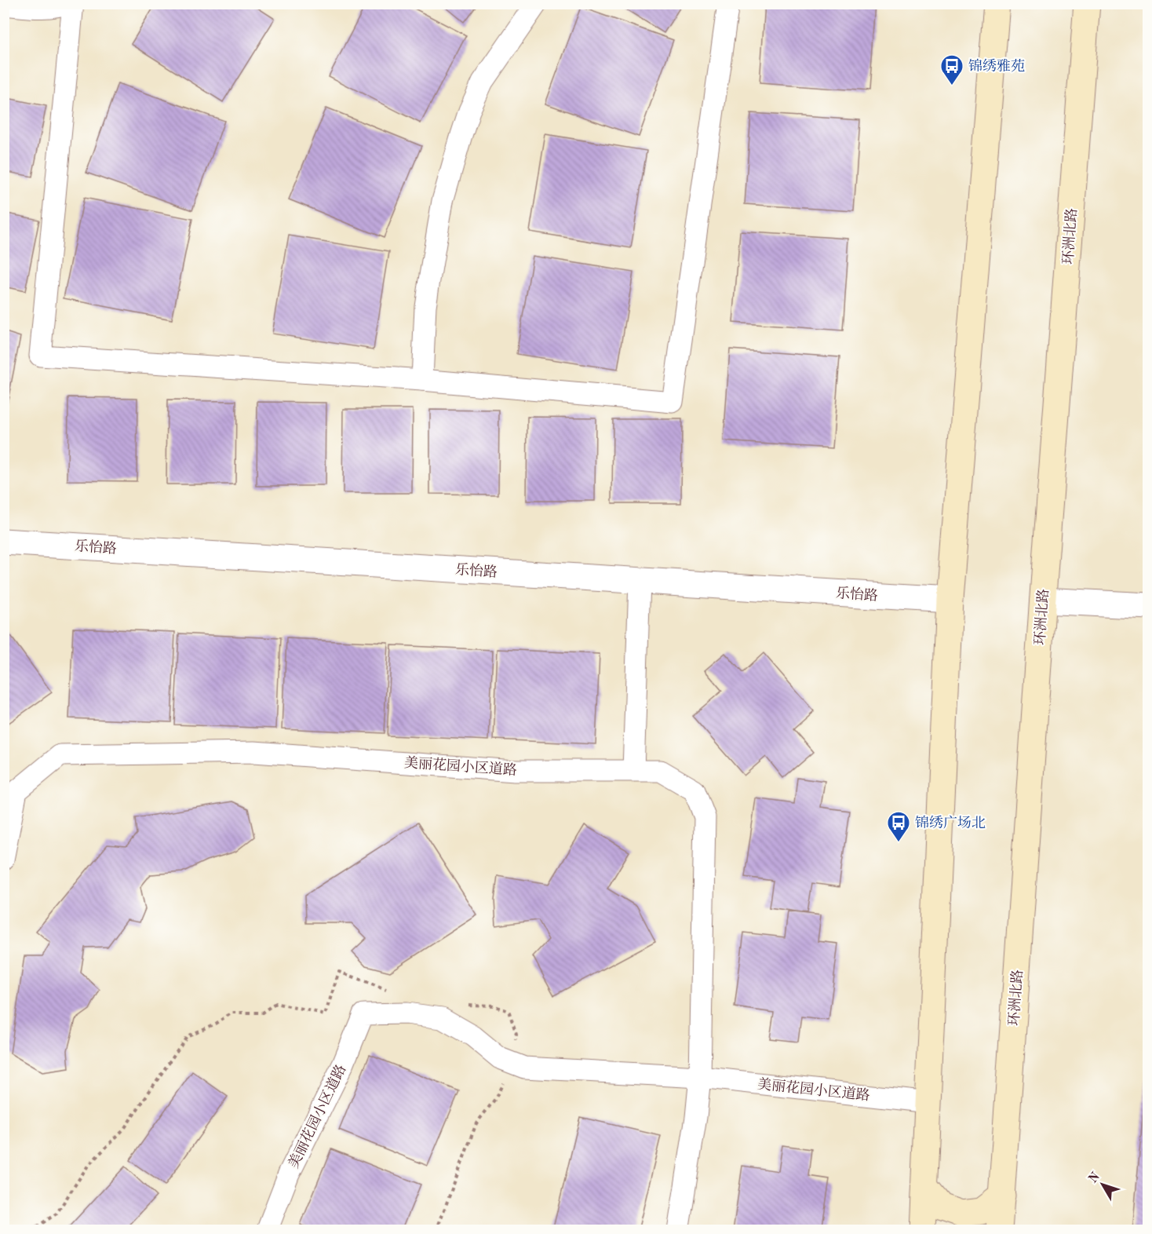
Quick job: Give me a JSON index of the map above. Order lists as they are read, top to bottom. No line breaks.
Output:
{"streets":{"main road":["环洲北路"],"street":["乐怡路","美丽花园小区道路"]},"places":{"bus stop":["锦绣雅苑","锦绣广场北"]},"north":"top left"}
